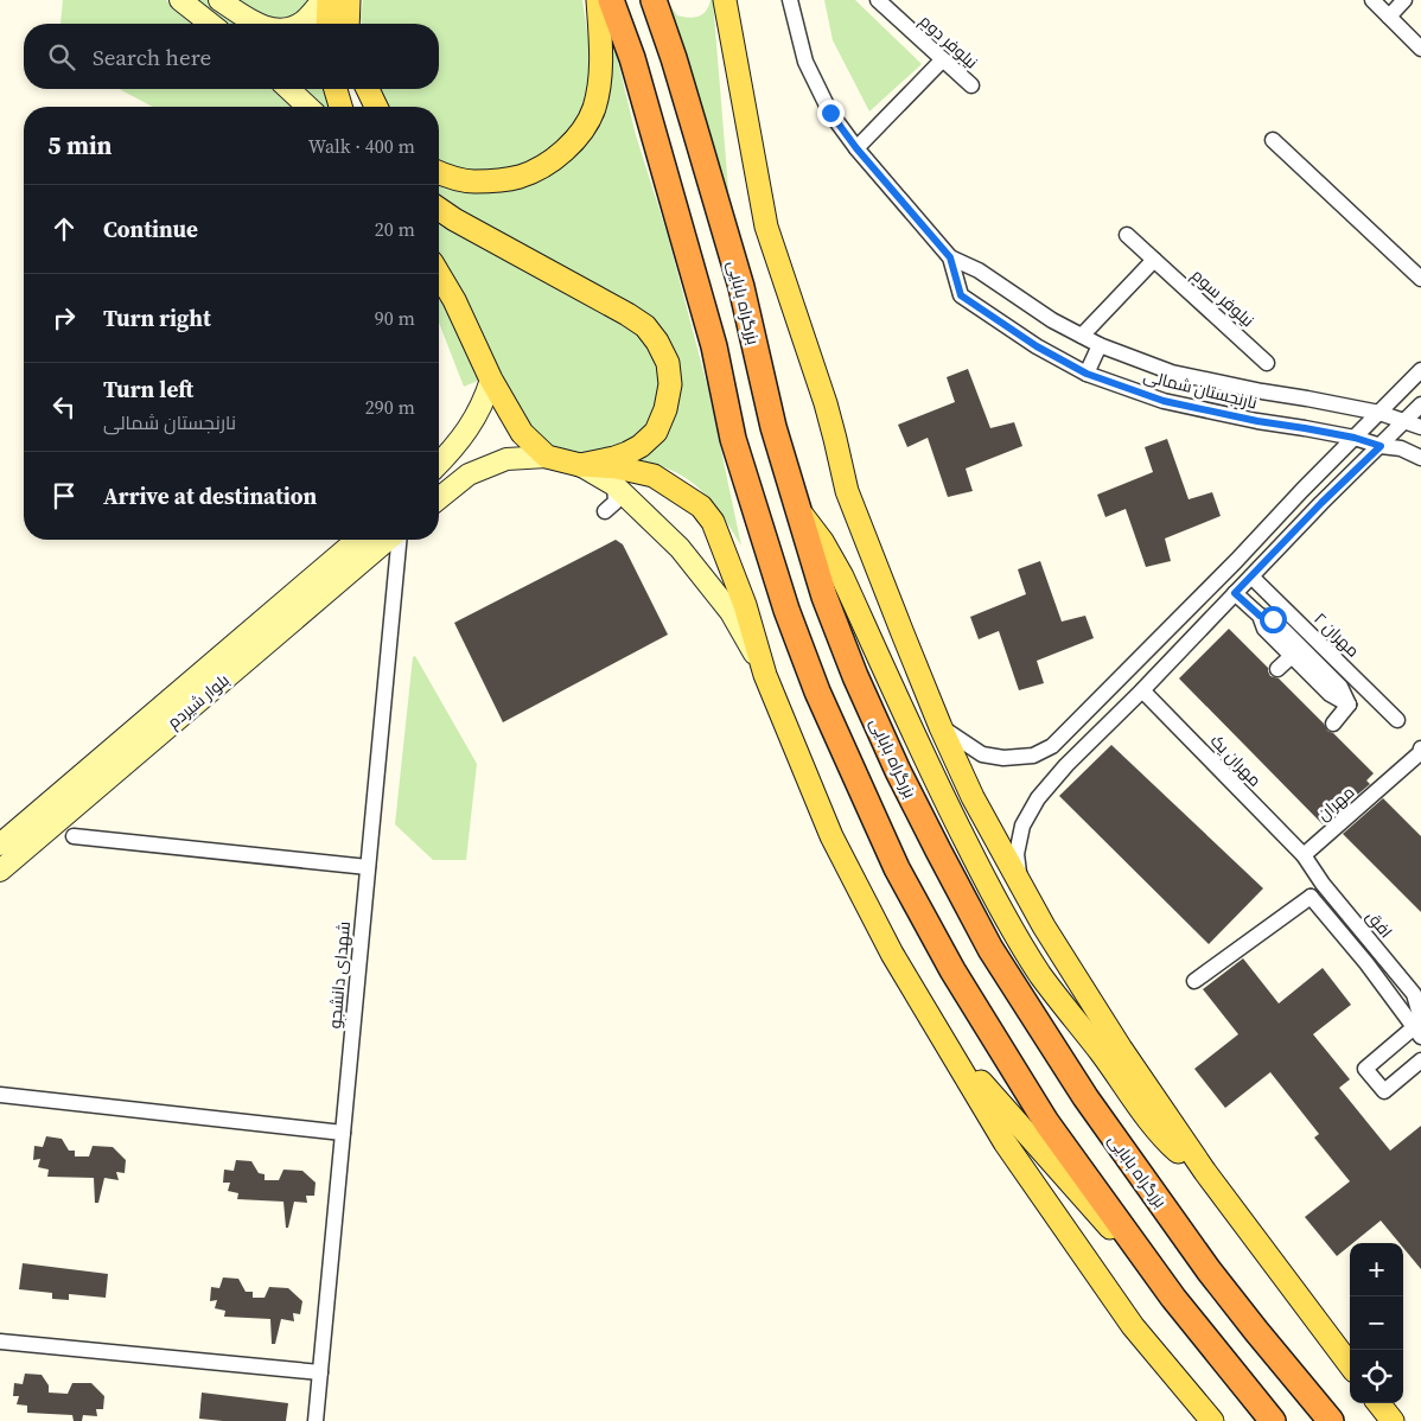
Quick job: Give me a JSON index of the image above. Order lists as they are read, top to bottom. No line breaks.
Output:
{"streets":{"highway":["بزرگراه بابایی"],"main road":["بلوار شیردم"],"street":["نیلوفر دوم","نیلوفر سوم","نارنجستان شمالی","مهران ۲","مهران یک","مهران","افق","شهدای دانشجو"]},"crossings":[["مهران یک","مهران"],["مهران یک","افق"],["مهران","افق"]],"page":{"search":"Search here","heading":["5 min","Walk · 400 m"],"list":[["Continue","20 m"],["Turn right","90 m"],["Turn left","نارنجستان شمالی","290 m"],"Arrive at destination"],"map_buttons":["+","−"]}}
